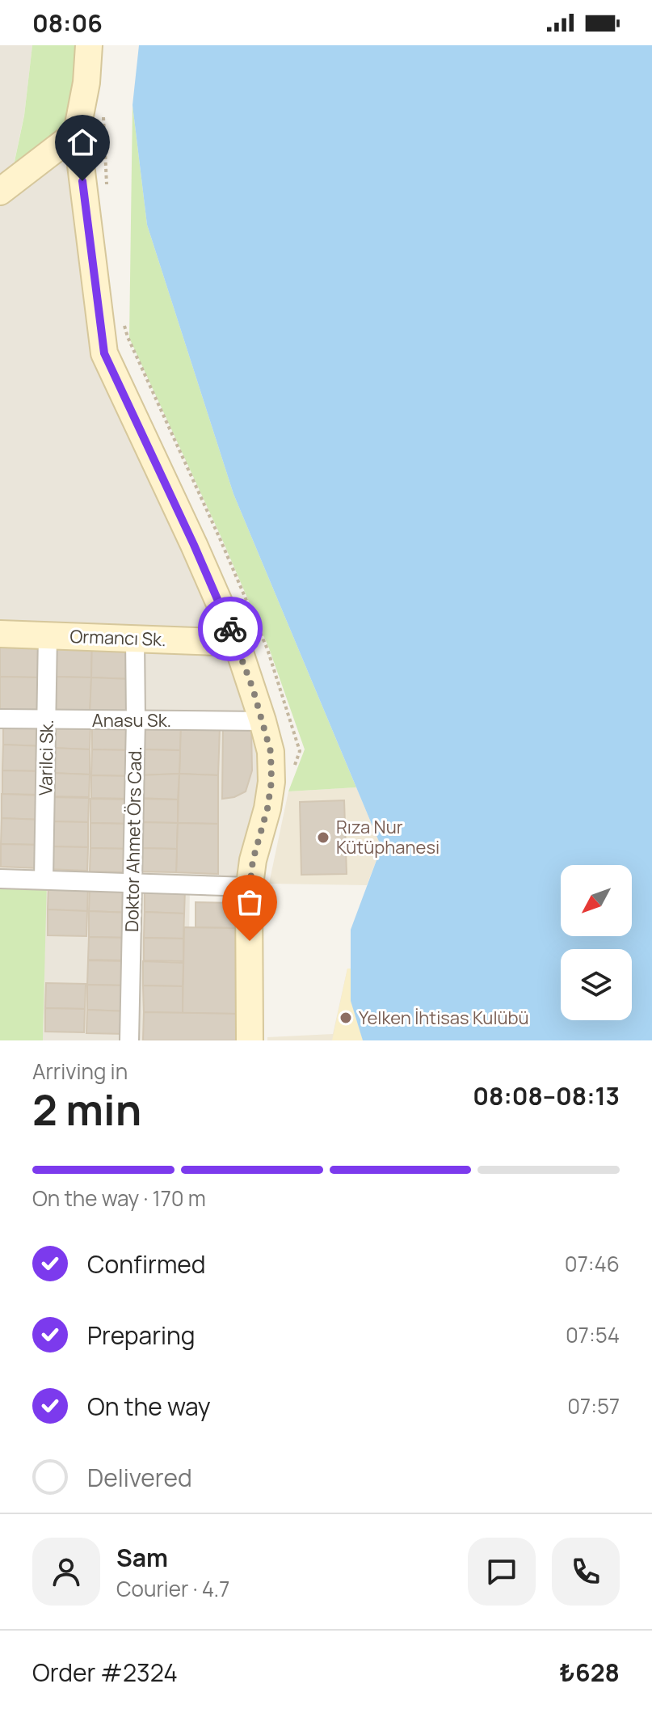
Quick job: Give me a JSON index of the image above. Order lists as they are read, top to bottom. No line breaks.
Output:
{"streets":{"main road":["Ormancı Sk."],"street":["Anasu Sk.","Varilci Sk.","Doktor Ahmet Örs Cad."]},"crossings":[["Ormancı Sk.","Varilci Sk."],["Ormancı Sk.","Doktor Ahmet Örs Cad."],["Anasu Sk.","Varilci Sk."],["Anasu Sk.","Doktor Ahmet Örs Cad."]],"places":["Rıza Nur Kütüphanesi","Yelken İhtisas Kulübü"],"north":"bottom left","page":{"status":"08:06","heading":["2 min","Arriving in","08:08–08:13"],"panel":["Sam","Courier · 4.7","Order #2324","₺628"],"bar":"On the way · 170 m","list":[["Confirmed","07:46"],["Preparing","07:54"],["On the way","07:57"],"Delivered"]}}
